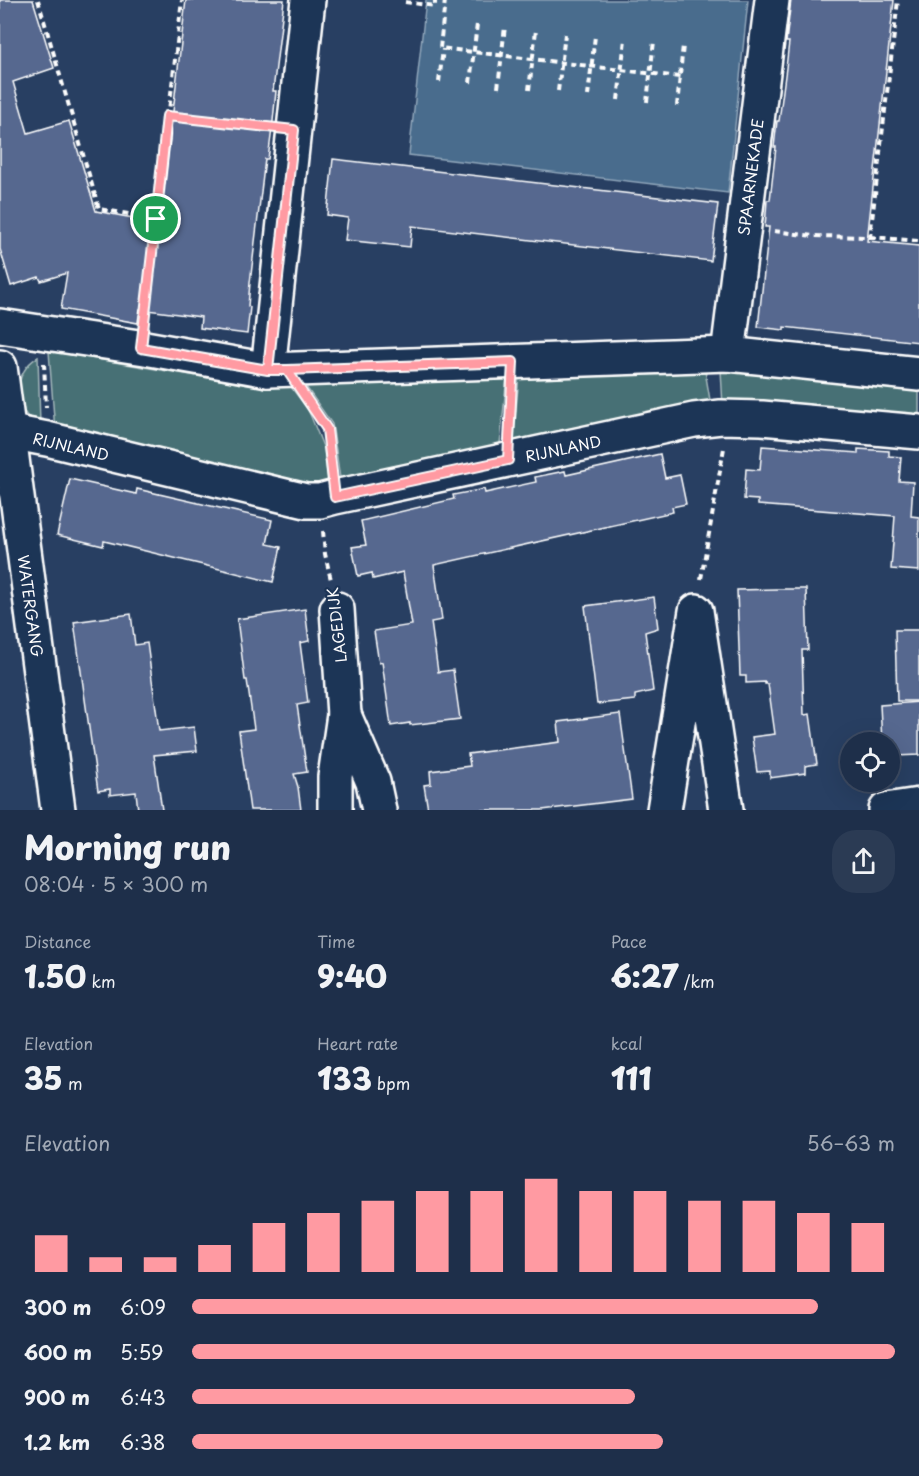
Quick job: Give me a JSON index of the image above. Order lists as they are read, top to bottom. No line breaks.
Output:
{"streets":{"street":["SPAARNEKADE","RIJNLAND","WATERGANG","LAGEDIJK"]},"crossings":[["RIJNLAND","WATERGANG"],["RIJNLAND","LAGEDIJK"]],"page":{"heading":["Morning run","08:04 · 5 × 300 m"],"stats":[["Distance","1.50 km"],["Time","9:40"],["Pace","6:27 /km"],["Elevation","35 m"],["Heart rate","133 bpm"],["kcal","111"]],"chart":["Elevation","56–63 m"],"list":[{"name":"300 m","note":"6:09"},{"name":"600 m","note":"5:59"},{"name":"900 m","note":"6:43"},{"name":"1.2 km","note":"6:38"}]}}
